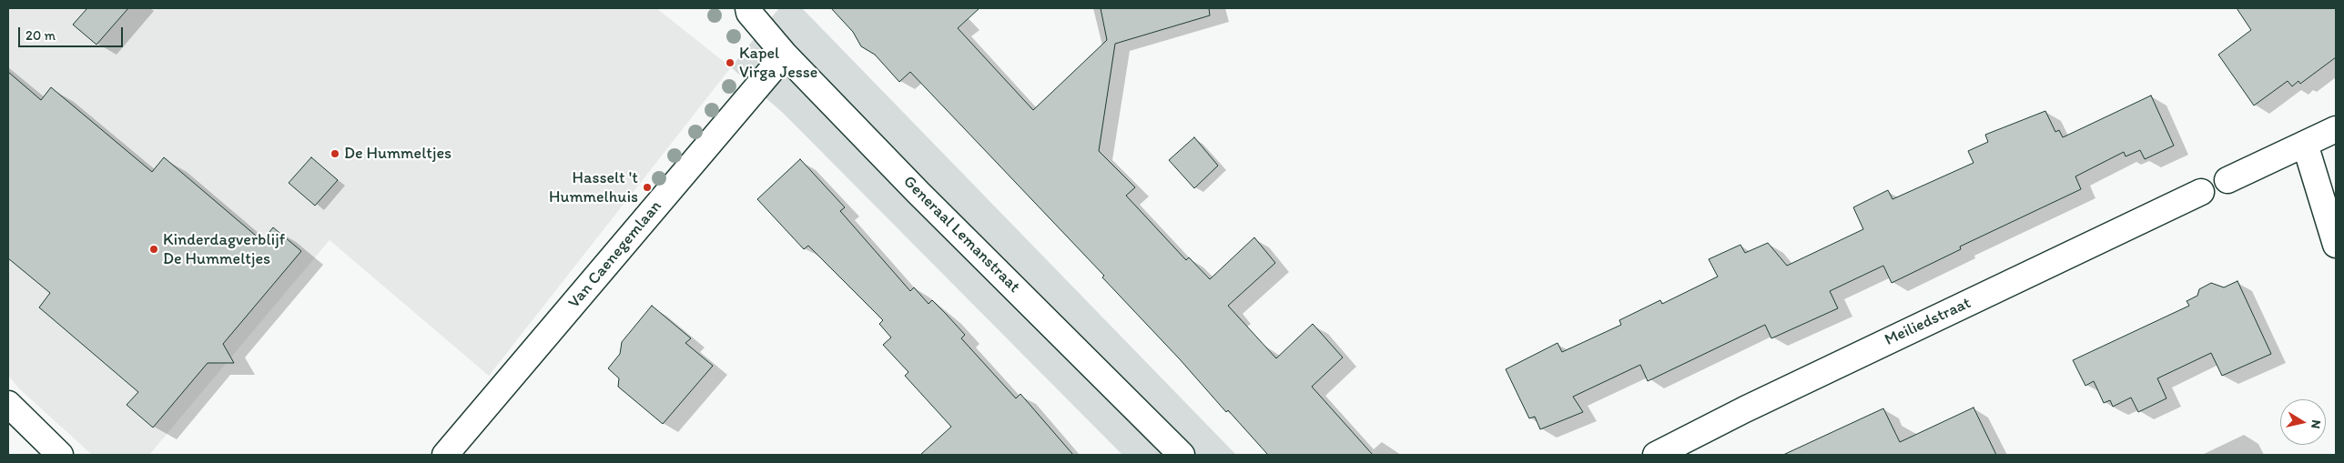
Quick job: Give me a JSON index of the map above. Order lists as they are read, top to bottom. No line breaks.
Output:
{"streets":{"street":["Generaal Lemanstraat","Van Caenegemlaan","Meiliedstraat"]},"crossings":[["Generaal Lemanstraat","Van Caenegemlaan"]],"places":["Kapel Virga Jesse","De Hummeltjes","Hasselt 't Hummelhuis","Kinderdagverblijf De Hummeltjes"],"scale_bar":"20 m","north":"right"}
